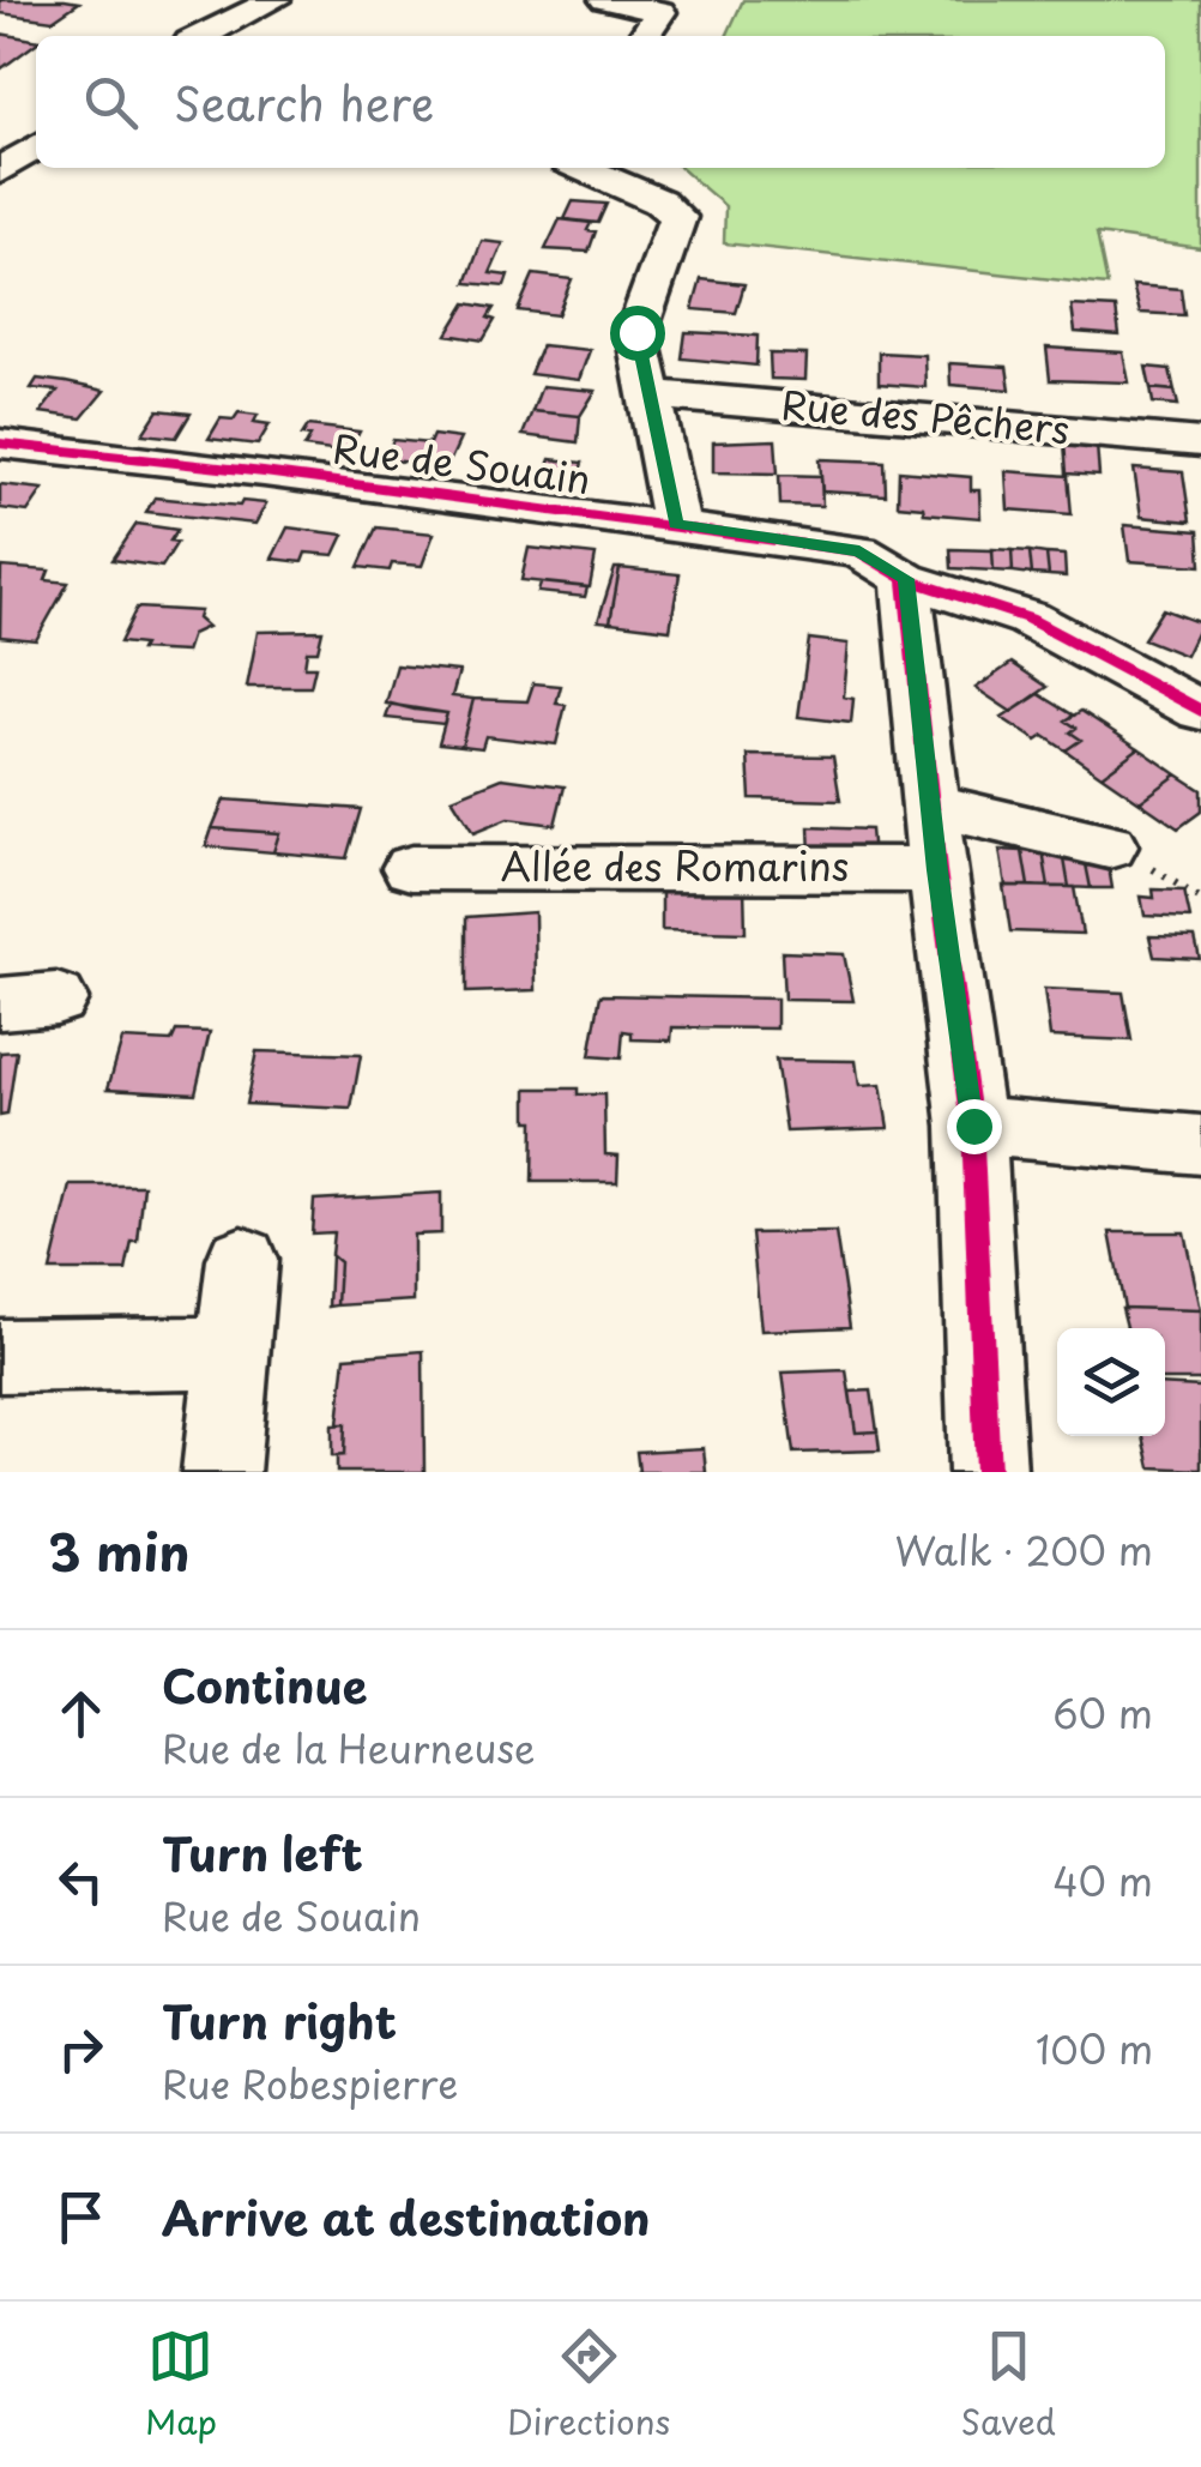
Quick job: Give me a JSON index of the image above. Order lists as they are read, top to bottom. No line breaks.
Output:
{"streets":{"street":["Rue des Pêchers","Rue de Souain","Allée des Romarins"]},"page":{"search":"Search here","heading":["3 min","Walk · 200 m"],"list":[["Continue","Rue de la Heurneuse","60 m"],["Turn left","Rue de Souain","40 m"],["Turn right","Rue Robespierre","100 m"],"Arrive at destination"],"nav":["Map","Directions","Saved"]}}
